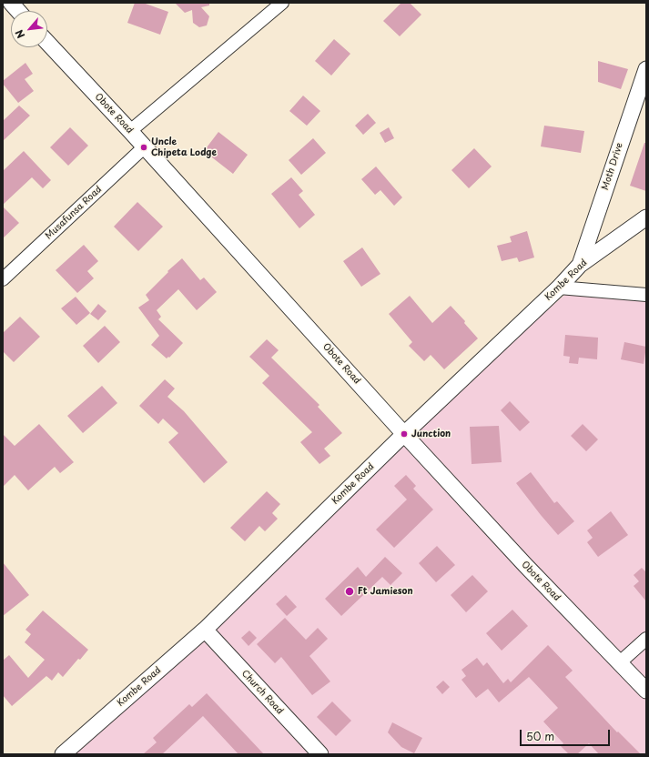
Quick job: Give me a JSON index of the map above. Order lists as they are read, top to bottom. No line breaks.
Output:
{"streets":{"street":["Obote Road","Moth Drive","Musafunsa Road","Kombe Road","Church Road"]},"crossings":[["Obote Road","Musafunsa Road"],["Obote Road","Kombe Road"],["Moth Drive","Kombe Road"],["Kombe Road","Church Road"]],"places":["Uncle Chipeta Lodge","Junction","Ft Jamieson"],"scale_bar":"50 m","north":"bottom left"}
